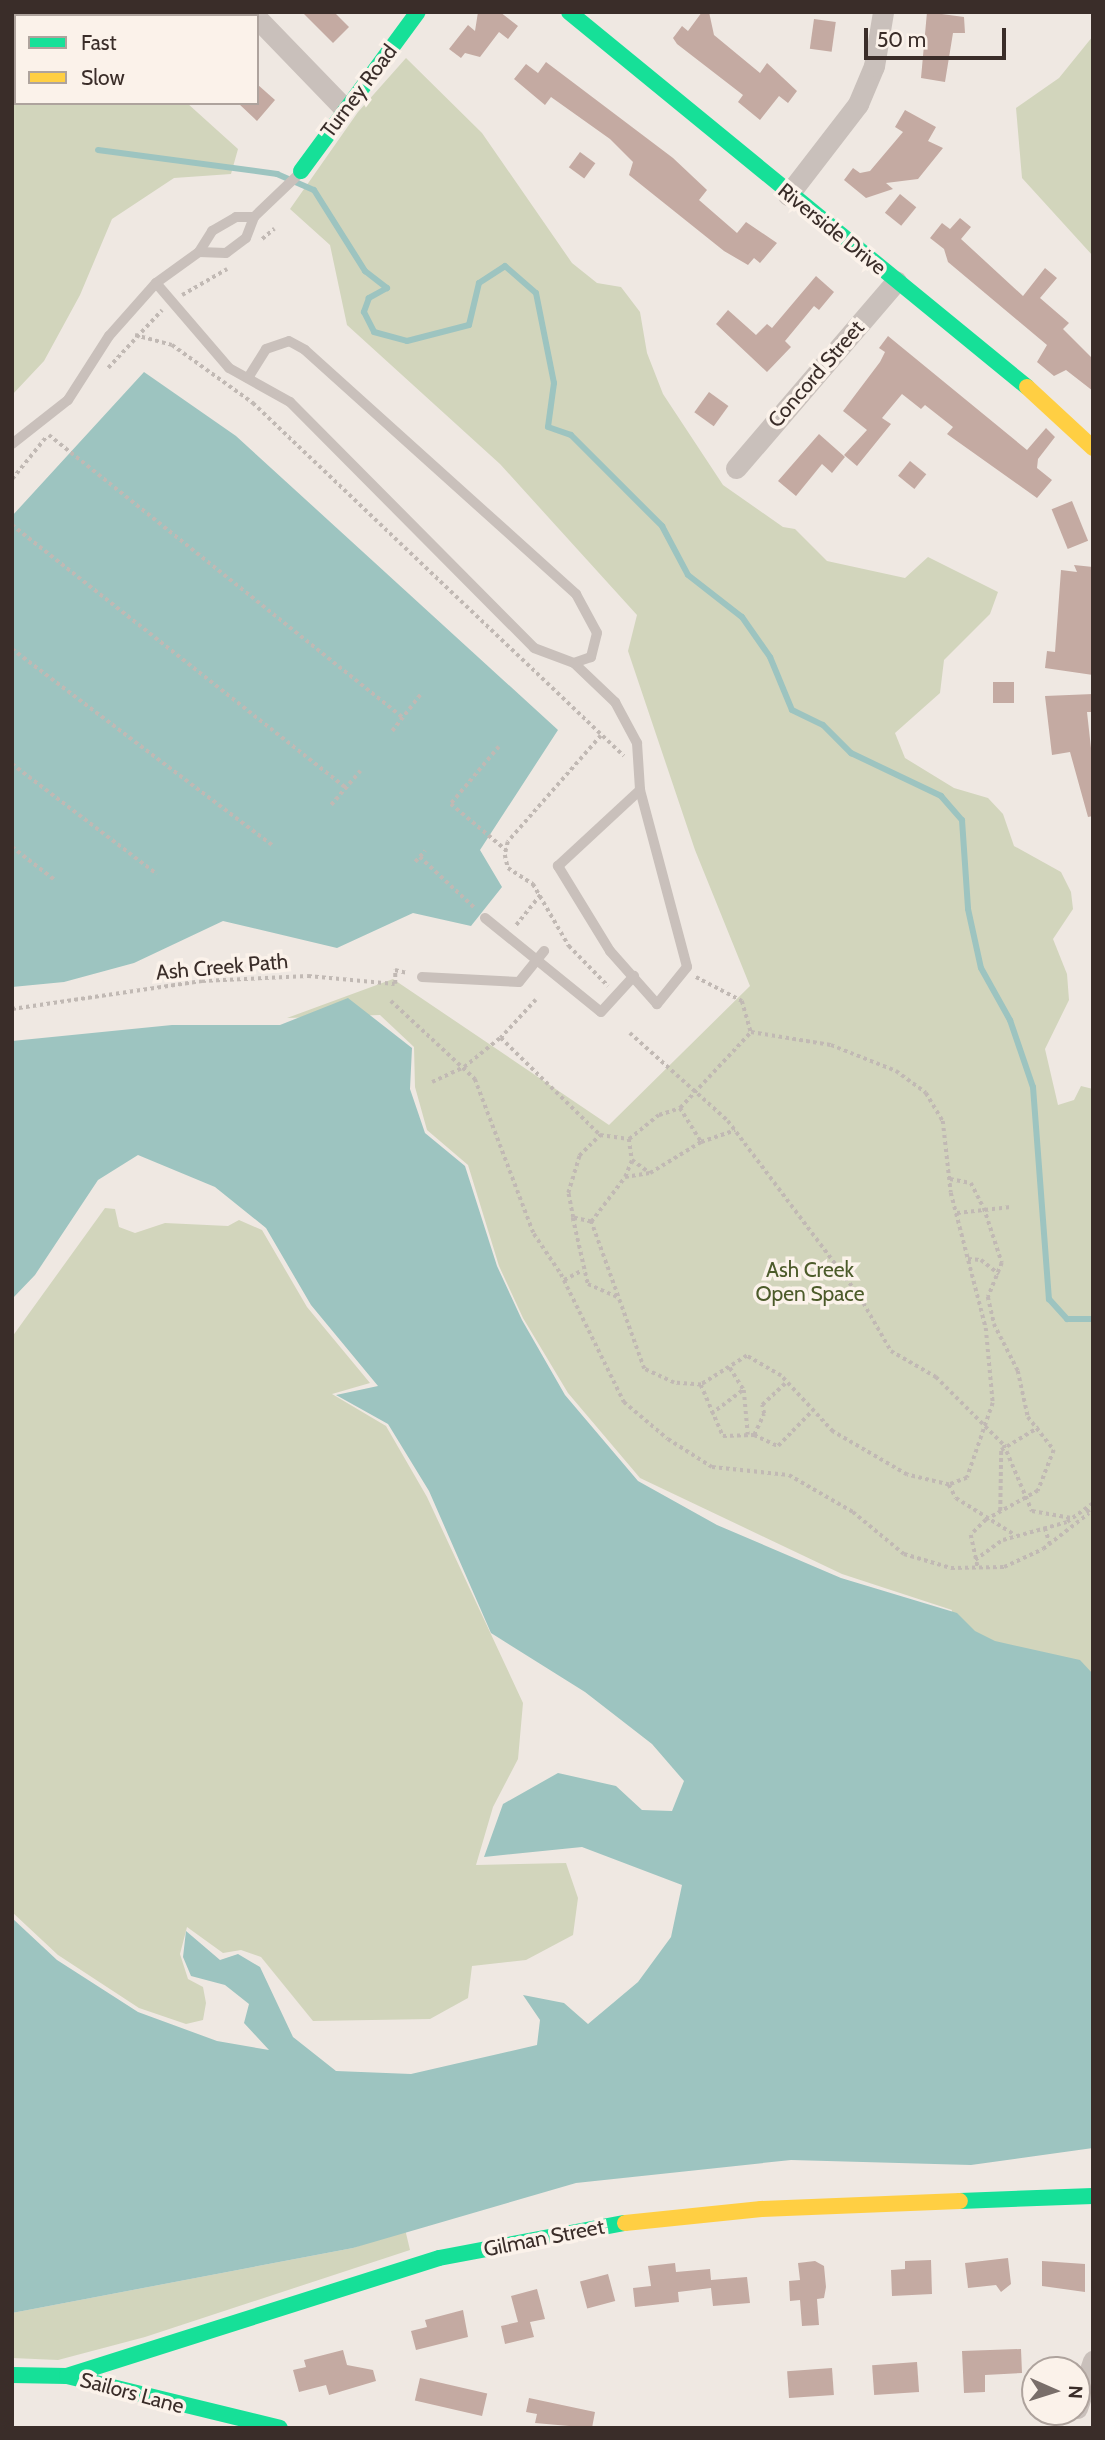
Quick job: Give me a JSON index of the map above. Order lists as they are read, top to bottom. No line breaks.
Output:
{"streets":{"street":["Turney Road","Riverside Drive","Concord Street","Gilman Street","Sailors Lane"],"path":["Ash Creek Path"]},"crossings":[["Riverside Drive","Concord Street"],["Gilman Street","Sailors Lane"]],"parks":["Ash Creek Open Space"],"legend":["Fast","Slow"],"scale_bar":"50 m","north":"right"}
